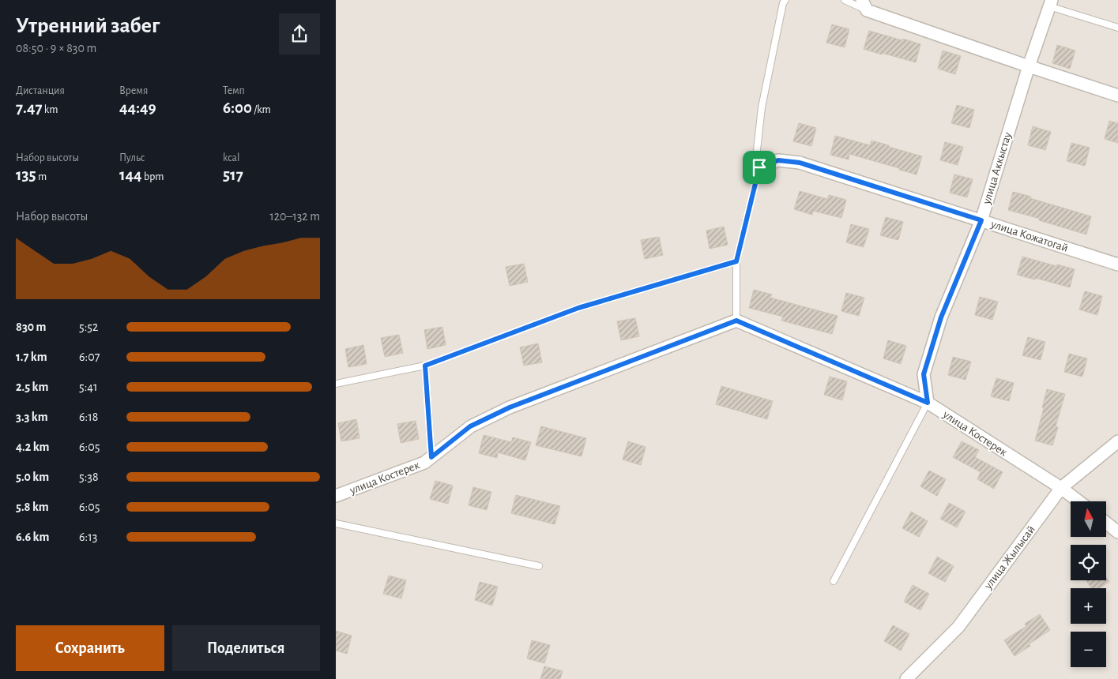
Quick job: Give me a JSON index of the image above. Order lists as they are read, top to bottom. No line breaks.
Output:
{"streets":{"street":["улица Аккыстау","улица Кожатогай","улица Костерек","улица Жылысай"]},"crossings":[["улица Аккыстау","улица Кожатогай"],["улица Аккыстау","улица Костерек"],["улица Костерек","улица Жылысай"]],"north":"top","page":{"heading":["Утренний забег","08:50 · 9 × 830 m"],"stats":[["Дистанция","7.47 km"],["Время","44:49"],["Темп","6:00 /km"],["Набор высоты","135 m"],["Пульс","144 bpm"],["kcal","517"]],"chart":["Набор высоты","120–132 m"],"list":[{"name":"830 m","note":"5:52"},{"name":"1.7 km","note":"6:07"},{"name":"2.5 km","note":"5:41"},{"name":"3.3 km","note":"6:18"},{"name":"4.2 km","note":"6:05"},{"name":"5.0 km","note":"5:38"},{"name":"5.8 km","note":"6:05"},{"name":"6.6 km","note":"6:13"}],"map_buttons":["+","−"],"buttons":["Сохранить","Поделиться"]}}
